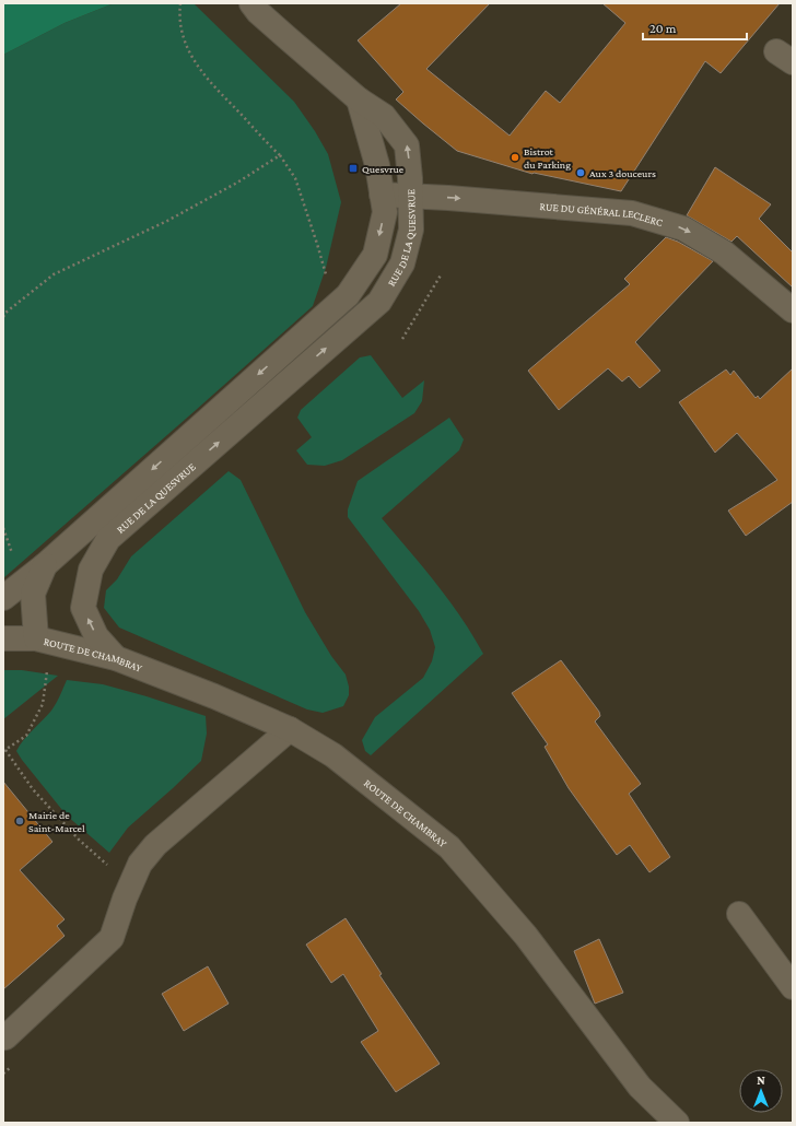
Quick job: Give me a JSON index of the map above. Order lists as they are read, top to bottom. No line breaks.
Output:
{"streets":{"street":["RUE DU GÉNÉRAL LECLERC","RUE DE LA QUESVRUE","ROUTE DE CHAMBRAY"]},"crossings":[["RUE DU GÉNÉRAL LECLERC","RUE DE LA QUESVRUE"],["RUE DE LA QUESVRUE","ROUTE DE CHAMBRAY"]],"one_way":["RUE DU GÉNÉRAL LECLERC"],"places":{"other":["Bistrot du Parking","Aux 3 douceurs","Mairie de Saint-Marcel"],"transit":["Quesvrue"]},"scale_bar":"20 m","north":"top"}
